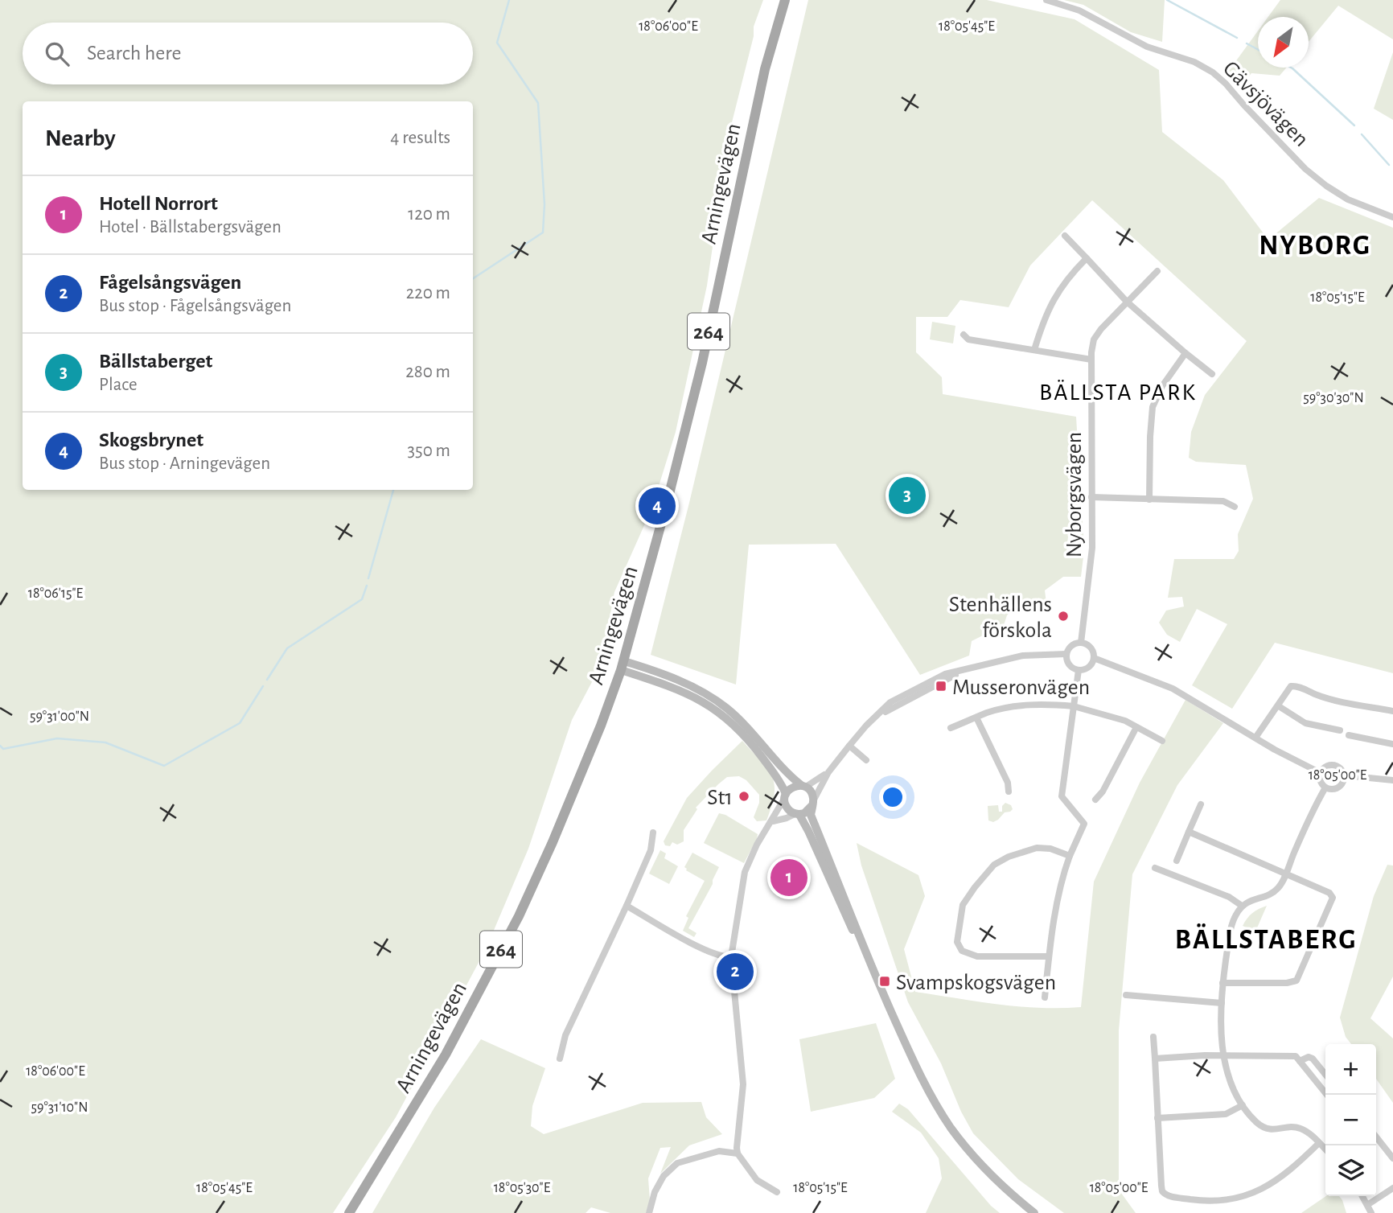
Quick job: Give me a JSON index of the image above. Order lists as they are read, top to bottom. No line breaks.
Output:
{"streets":{"main road":["Arningevägen","264"],"street":["Gävsjövägen","Nyborgsvägen"]},"districts":["NYBORG","BÄLLSTA PARK","BÄLLSTABERG"],"places":{"other":["Stenhällens förskola","St1"],"transit":["Musseronvägen","Svampskogsvägen"]},"north":"bottom left","page":{"search":"Search here","heading":["Nearby","4 results"],"list":[{"mark":"1","name":"Hotell Norrort","note":"Hotel · Bällstabergsvägen","value":"120 m"},{"mark":"2","name":"Fågelsångsvägen","note":"Bus stop · Fågelsångsvägen","value":"220 m"},{"mark":"3","name":"Bällstaberget","note":"Place","value":"280 m"},{"mark":"4","name":"Skogsbrynet","note":"Bus stop · Arningevägen","value":"350 m"}],"pins":["3","4","1","2"],"map_buttons":["+","−"]},"coordinates":["18°06'00\"E","18°05'45\"E","18°05'15\"E","59°30'30\"N","18°06'15\"E","59°31'00\"N","18°05'00\"E","59°31'10\"N","18°05'30\"E"]}
